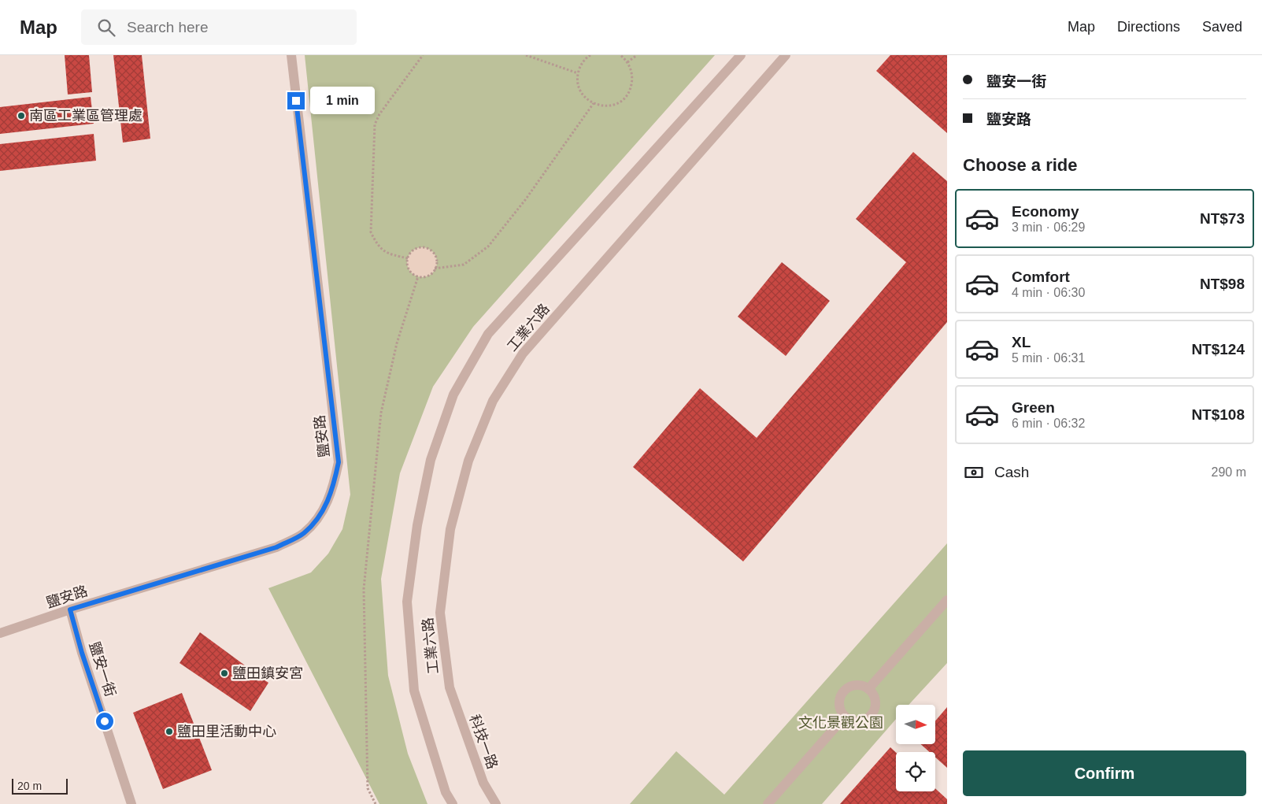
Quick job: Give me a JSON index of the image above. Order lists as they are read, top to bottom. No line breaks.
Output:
{"streets":{"street":["工業六路","鹽安路","鹽安一街","科技一路"]},"crossings":[["工業六路","科技一路"],["鹽安路","鹽安一街"]],"parks":["文化景觀公園"],"places":["南區工業區管理處","鹽田鎮安宮","鹽田里活動中心"],"scale_bar":"20 m","north":"right","page":{"header":"Map","search":"Search here","nav":["Map","Directions","Saved"],"banner":["鹽安一街","鹽安路"],"bubble":"1 min","heading":"Choose a ride","list":[{"name":"Economy","note":"3 min · 06:29","value":"NT$73"},{"name":"Comfort","note":"4 min · 06:30","value":"NT$98"},{"name":"XL","note":"5 min · 06:31","value":"NT$124"},{"name":"Green","note":"6 min · 06:32","value":"NT$108"}],"pay":["Cash","290 m"],"buttons":"Confirm","scale":"20 m"}}
